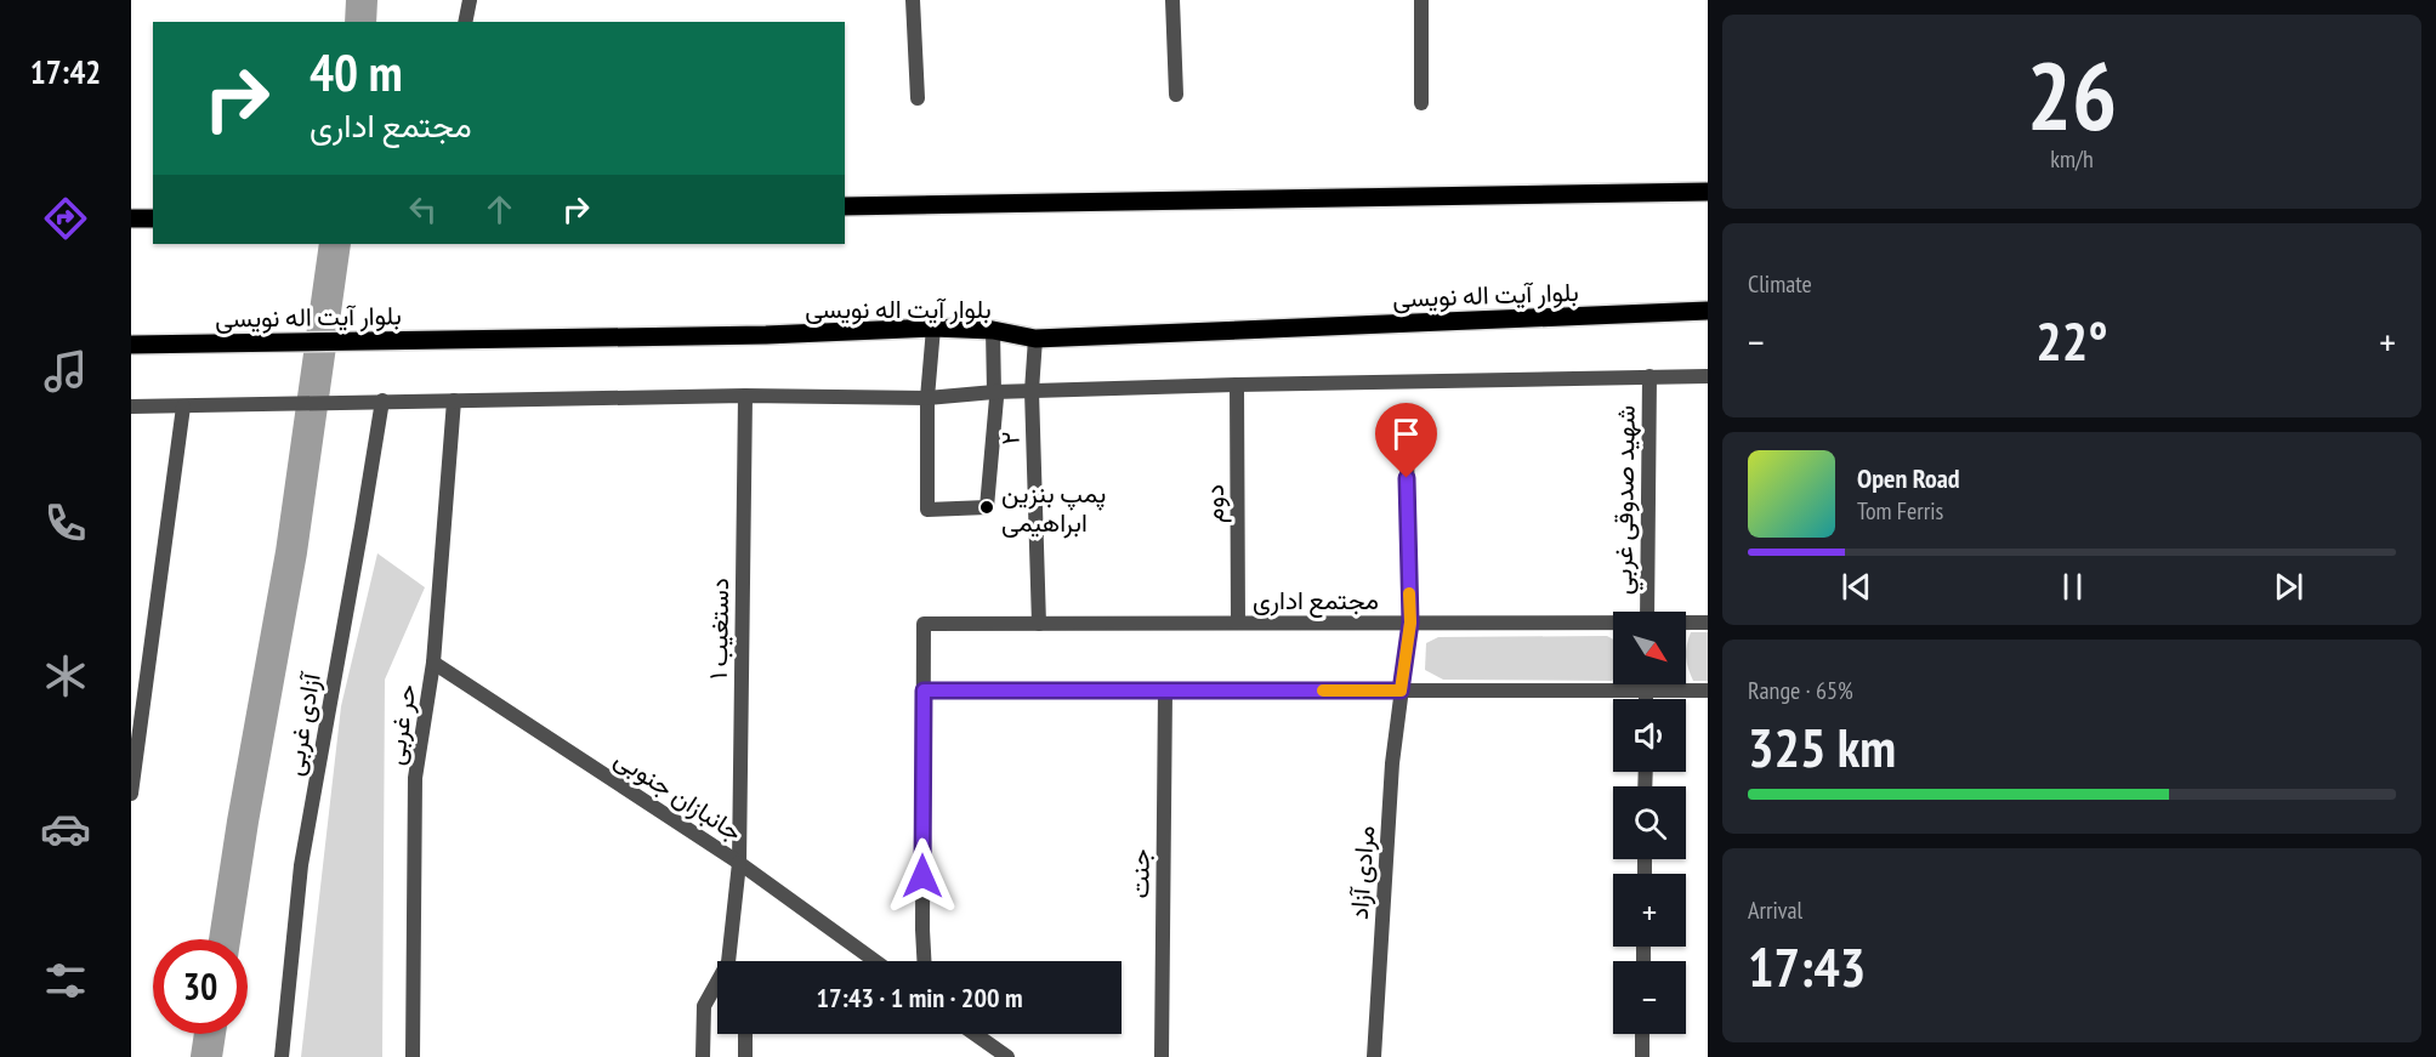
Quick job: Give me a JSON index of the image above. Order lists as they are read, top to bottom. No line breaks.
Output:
{"streets":{"main road":["بلوار آیت اله نویسی"],"street":["۲","شهید صدوقی غربي","دوم","مجتمع اداری","دستغیب ۱","آزادی غربی","حر غربی","جانبازان جنوبی","مرادی آزاد","جنت"]},"crossings":[["بلوار آیت اله نویسی","۲"],["۲","مجتمع اداری"],["دوم","مجتمع اداری"],["مجتمع اداری","مرادی آزاد"],["دستغیب ۱","جانبازان جنوبی"],["حر غربی","جانبازان جنوبی"]],"places":["پمپ بنزین ابراهیمی"],"north":"bottom right","page":{"tabs":"17:42","tile":[["26","km/h"],"Climate",["Range · 65%","325 km"],["Arrival","17:43"]],"turn":["40 m","مجتمع اداری"],"heat":["−","22°","+"],"song":["Open Road","Tom Ferris"],"map_buttons":["+","−"],"limit":"30","trip":"17:43 · 1 min · 200 m"}}
